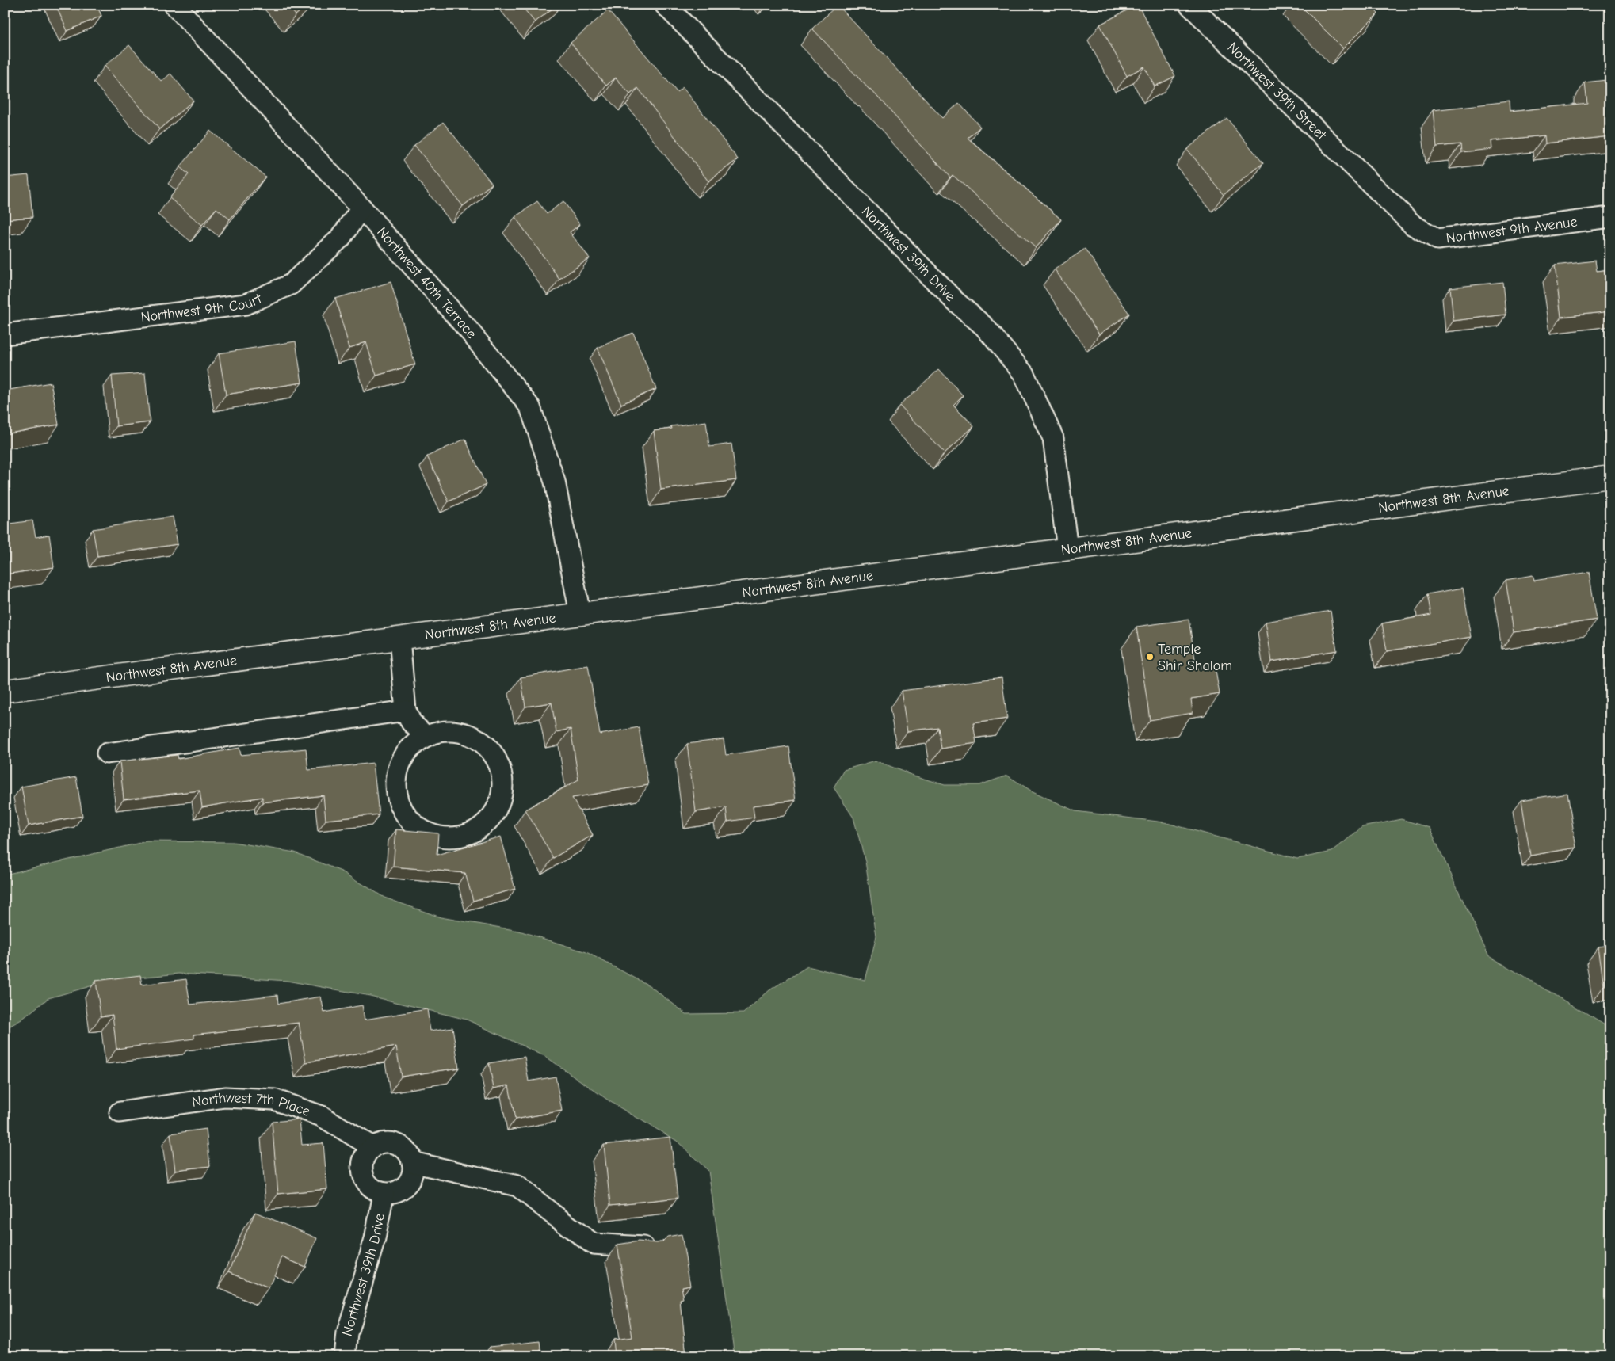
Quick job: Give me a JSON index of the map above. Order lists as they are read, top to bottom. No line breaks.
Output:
{"streets":{"street":["Northwest 39th Street","Northwest 9th Avenue","Northwest 39th Drive","Northwest 40th Terrace","Northwest 9th Court","Northwest 8th Avenue","Northwest 7th Place"]},"crossings":[["Northwest 39th Street","Northwest 9th Avenue"],["Northwest 39th Drive","Northwest 8th Avenue"],["Northwest 39th Drive","Northwest 7th Place"],["Northwest 40th Terrace","Northwest 9th Court"],["Northwest 40th Terrace","Northwest 8th Avenue"]],"places":["Temple Shir Shalom"]}
